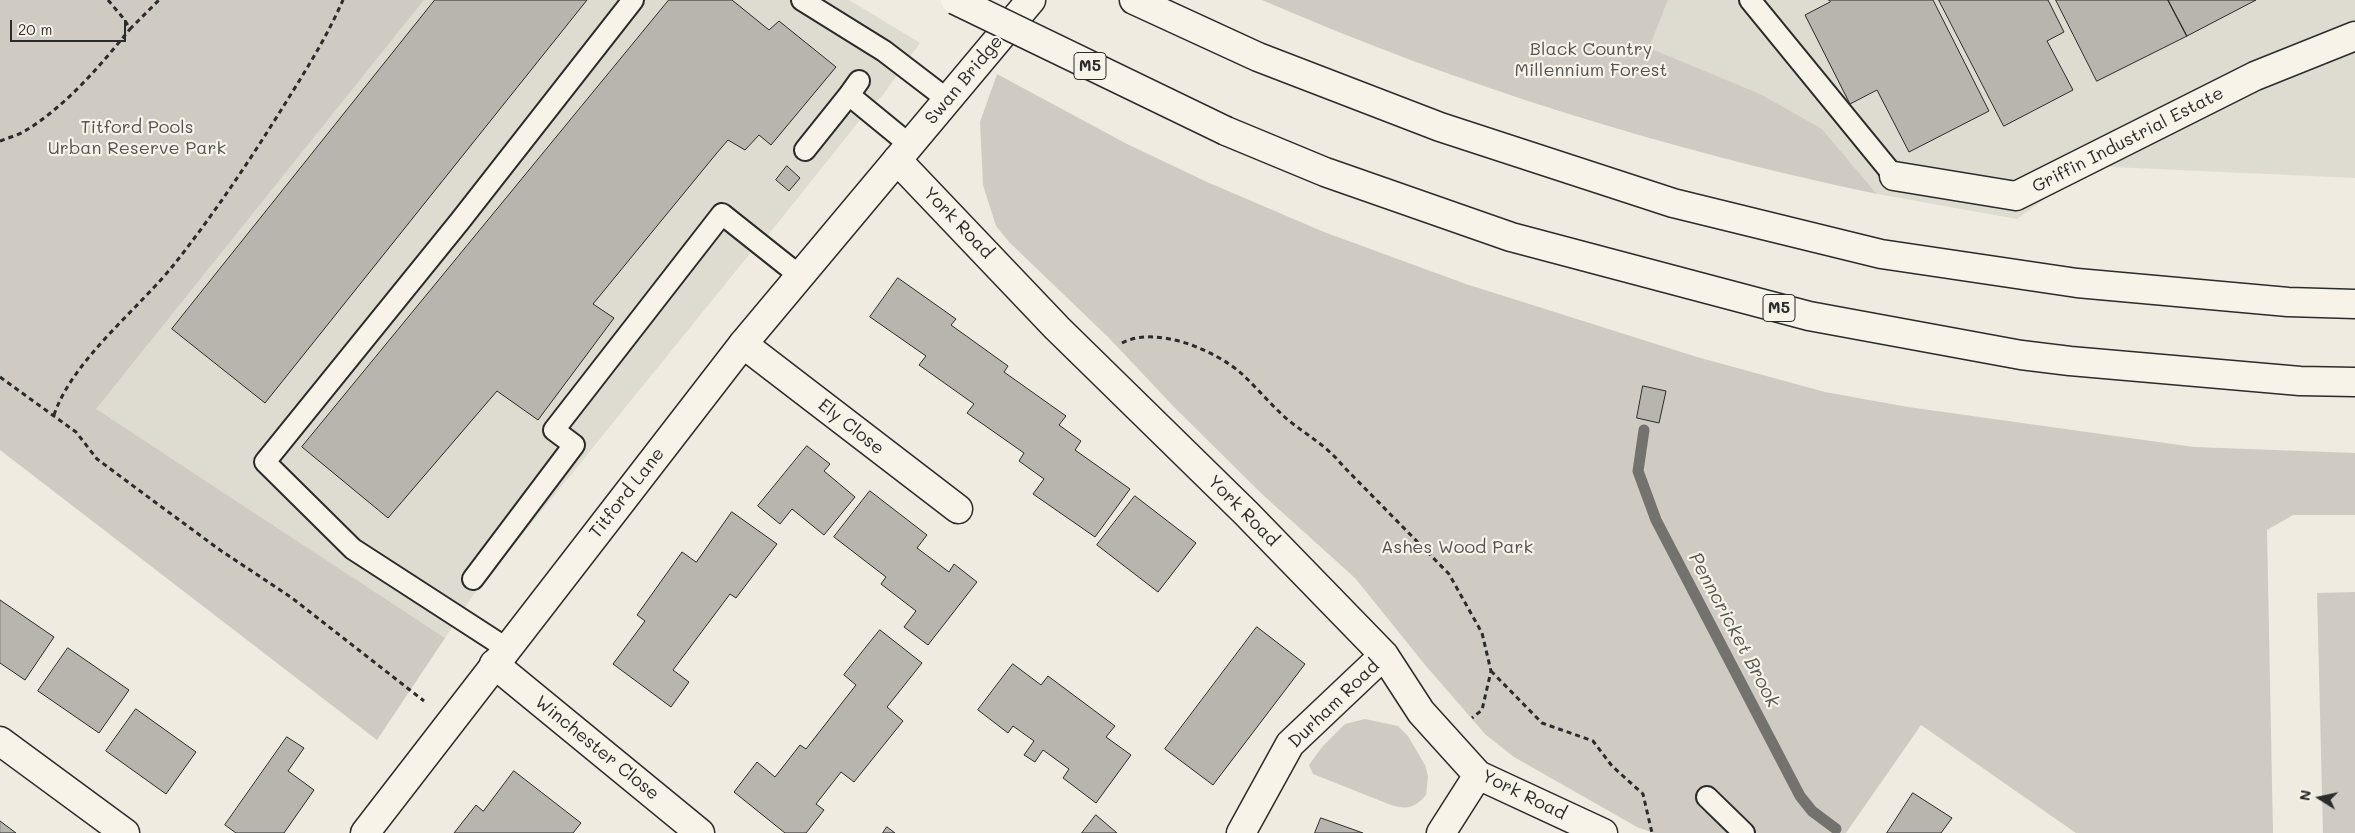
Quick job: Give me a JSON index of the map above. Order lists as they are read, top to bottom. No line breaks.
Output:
{"streets":{"main road":["M5","Swan Bridge","Griffin Industrial Estate","York Road","Ely Close","Titford Lane","Durham Road","Winchester Close"]},"crossings":[["Swan Bridge","York Road"],["Swan Bridge","Titford Lane"],["York Road","Titford Lane"],["York Road","Durham Road"],["Ely Close","Titford Lane"],["Titford Lane","Winchester Close"]],"water":["Penncricket Brook"],"parks":["Black Country Millennium Forest","Titford Pools Urban Reserve Park","Ashes Wood Park"],"scale_bar":"20 m","north":"left"}
